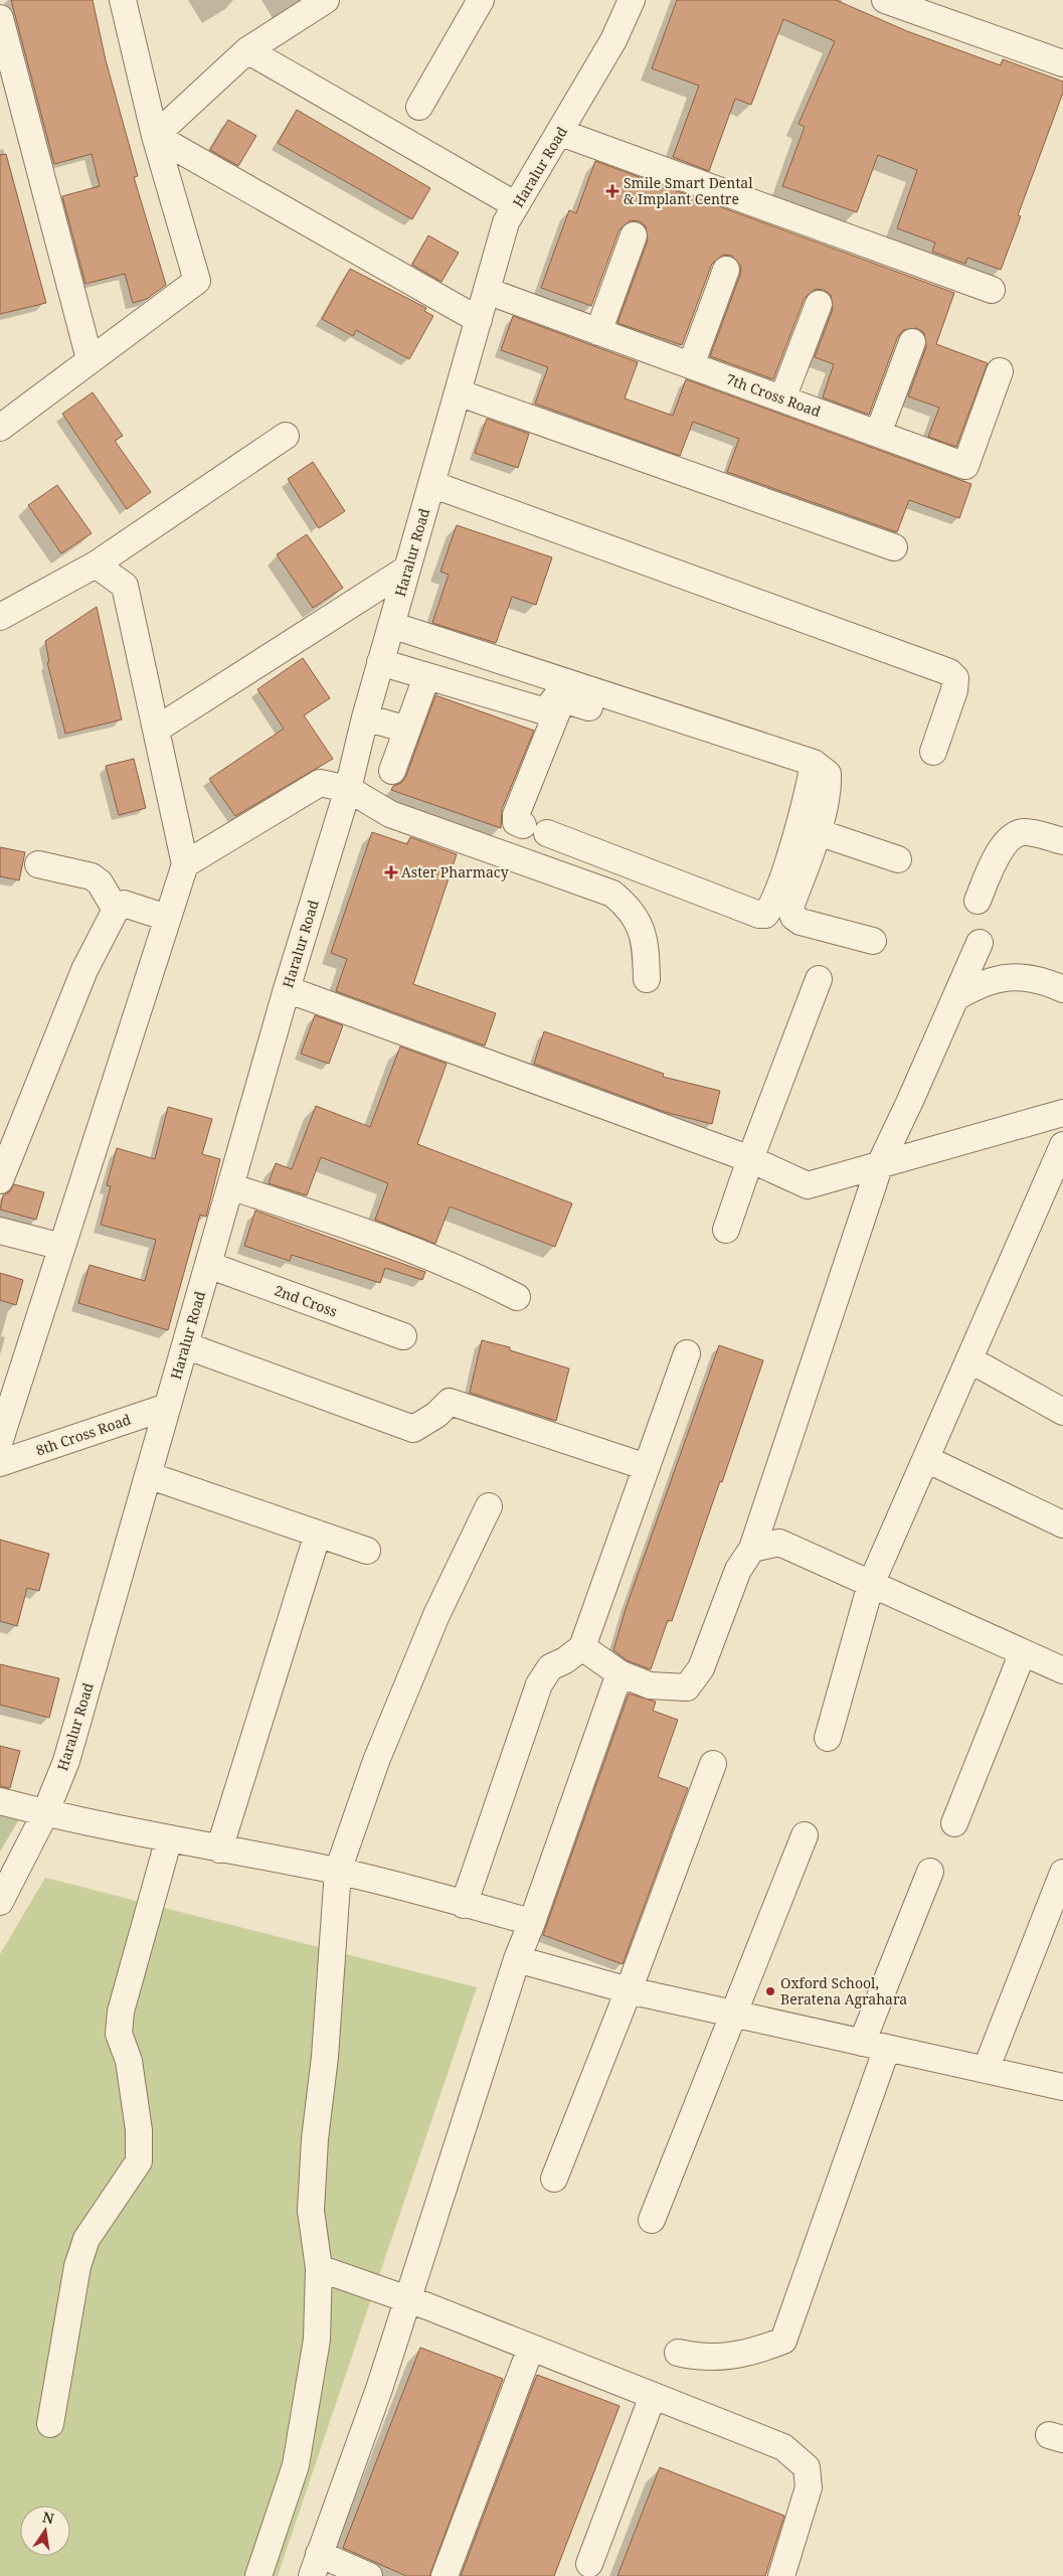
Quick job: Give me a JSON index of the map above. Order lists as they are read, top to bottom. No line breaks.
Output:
{"streets":{"street":["Haralur Road","7th Cross Road","2nd Cross","8th Cross Road"]},"crossings":[["Haralur Road","7th Cross Road"],["Haralur Road","2nd Cross"],["Haralur Road","8th Cross Road"]],"places":{"health":["Smile Smart Dental & Implant Centre","Aster Pharmacy"],"other":["Oxford School, Beratena Agrahara"]},"north":"top"}
